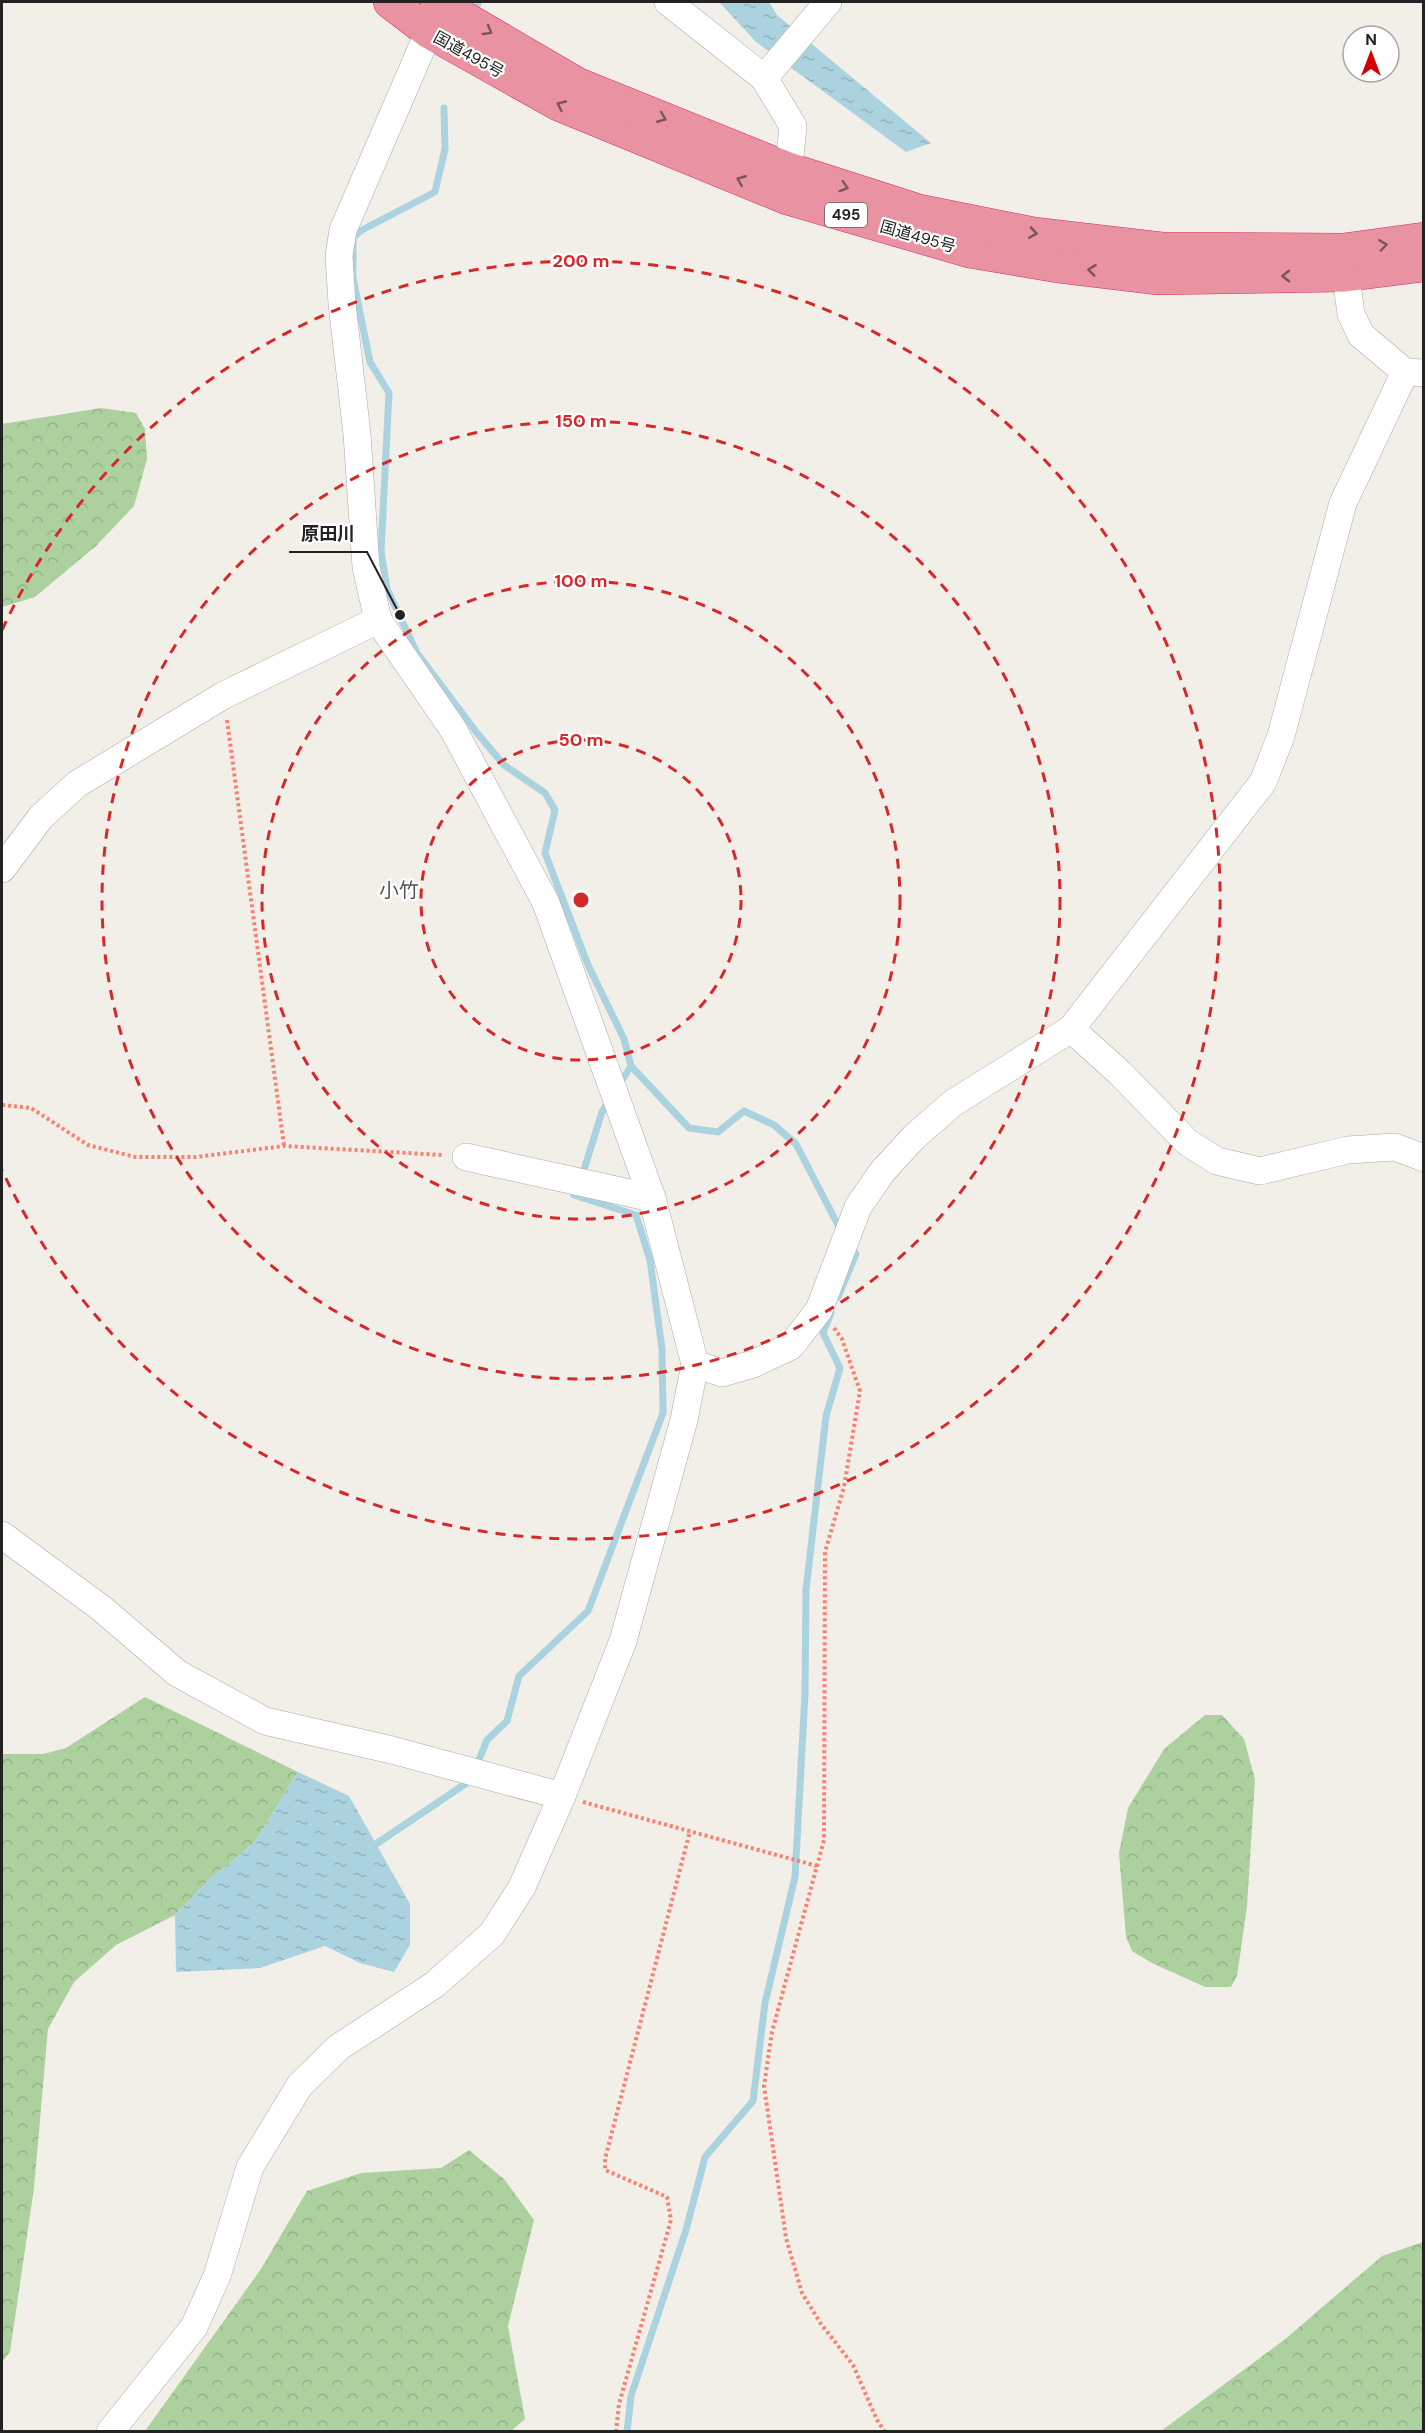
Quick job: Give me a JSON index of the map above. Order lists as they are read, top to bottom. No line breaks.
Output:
{"streets":{"highway":["国道495号","495"]},"districts":["小竹"],"places":["原田川"],"north":"top","rings":["200 m","150 m","100 m","50 m"]}
